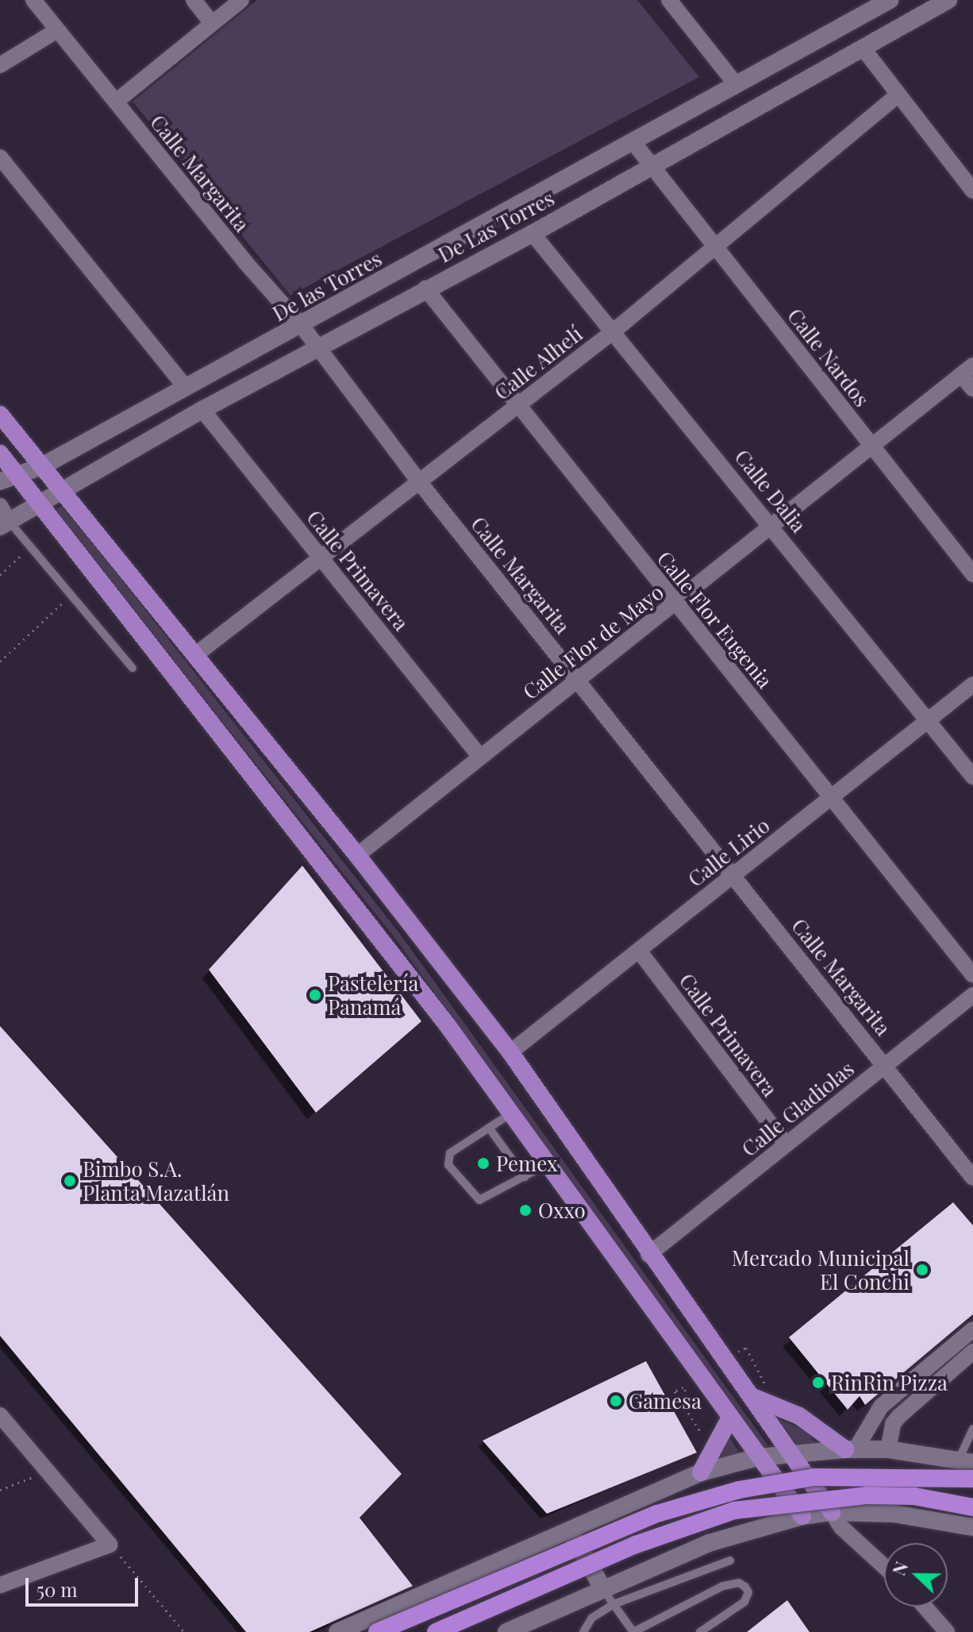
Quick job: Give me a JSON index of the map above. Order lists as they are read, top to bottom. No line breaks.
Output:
{"streets":{"street":["Calle Margarita","De Las Torres","De las Torres","Calle Nardos","Calle Alhelí","Calle Dalia","Calle Primavera","Calle Flor Eugenia","Calle Flor de Mayo","Calle Lirio","Calle Gladiolas"]},"crossings":[["Calle Margarita","De Las Torres"],["Calle Margarita","De las Torres"],["Calle Margarita","Calle Alhelí"],["Calle Margarita","Calle Flor de Mayo"],["Calle Margarita","Calle Lirio"],["Calle Margarita","Calle Gladiolas"],["De Las Torres","Calle Nardos"],["De Las Torres","Calle Dalia"],["De Las Torres","Calle Primavera"],["De Las Torres","Calle Flor Eugenia"],["Calle Nardos","Calle Alhelí"],["Calle Nardos","Calle Flor de Mayo"],["Calle Alhelí","Calle Dalia"],["Calle Alhelí","Calle Primavera"],["Calle Alhelí","Calle Flor Eugenia"],["Calle Dalia","Calle Flor de Mayo"],["Calle Dalia","Calle Lirio"],["Calle Primavera","Calle Flor de Mayo"],["Calle Primavera","Calle Lirio"],["Calle Primavera","Calle Gladiolas"],["Calle Flor Eugenia","Calle Flor de Mayo"],["Calle Flor Eugenia","Calle Lirio"]],"places":["Pastelería Panamá","Pemex","Bimbo S.A. Planta Mazatlán","Oxxo","Mercado Municipal El Conchi","RinRin Pizza","Gamesa"],"scale_bar":"50 m","north":"left"}
